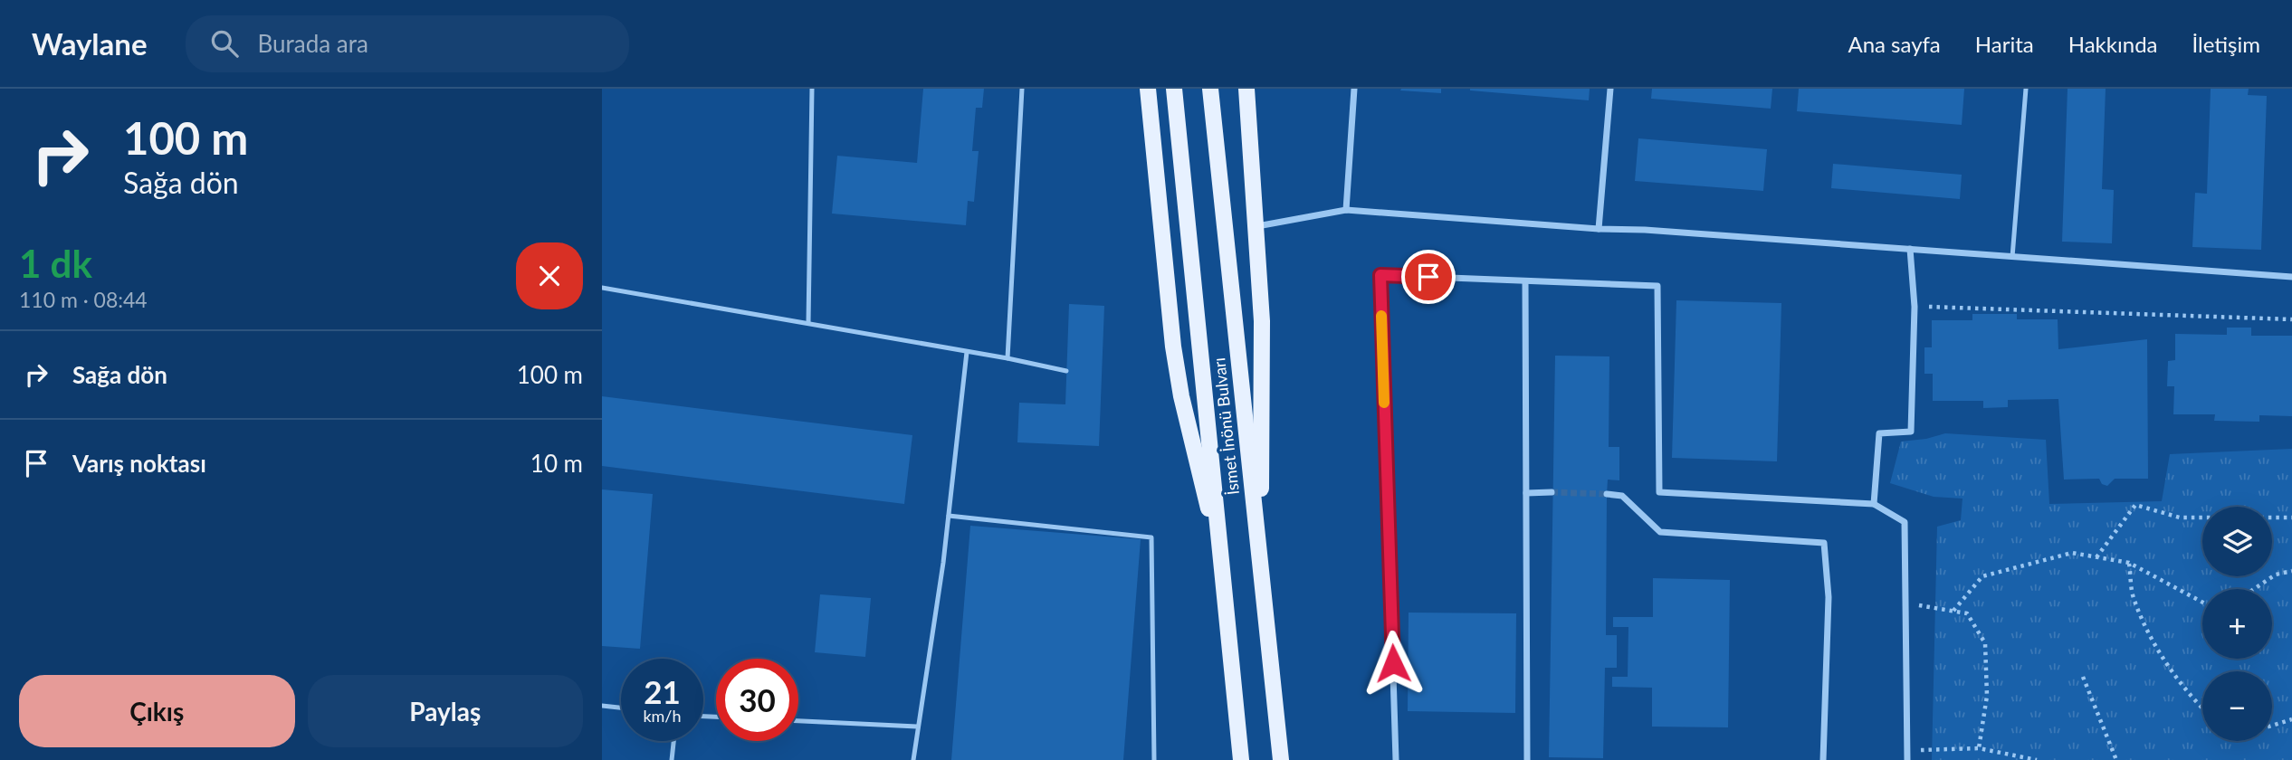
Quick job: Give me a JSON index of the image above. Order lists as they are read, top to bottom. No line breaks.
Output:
{"streets":{"main road":["İsmet İnönü Bulvarı"]},"page":{"header":"Waylane","search":"Burada ara","nav":["Ana sayfa","Harita","Hakkında","İletişim"],"turn":["100 m","Sağa dön"],"heading":["1 dk","110 m · 08:44"],"list":[{"name":"Sağa dön","value":"100 m"},{"name":"Varış noktası","value":"10 m"}],"map_buttons":["+","−"],"speed":"21 km/h","limit":"30","buttons":["Çıkış","Paylaş"]}}
